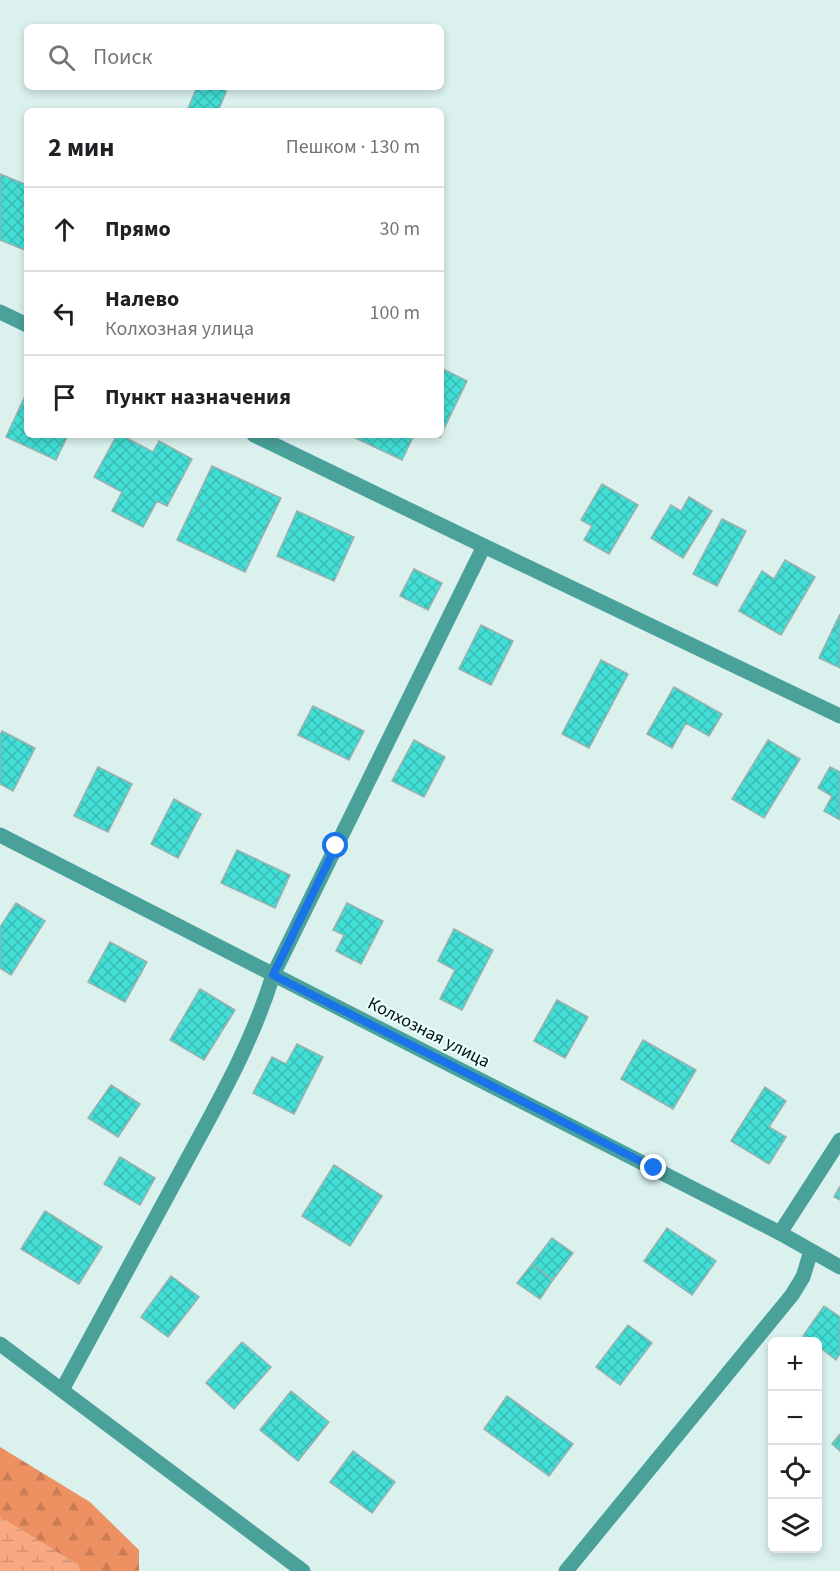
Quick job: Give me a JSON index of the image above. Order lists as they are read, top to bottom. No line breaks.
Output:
{"streets":{"street":["Колхозная улица"]},"page":{"search":"Поиск","heading":["2 мин","Пешком · 130 m"],"list":[["Прямо","30 m"],["Налево","Колхозная улица","100 m"],"Пункт назначения"],"map_buttons":["+","−"]}}
